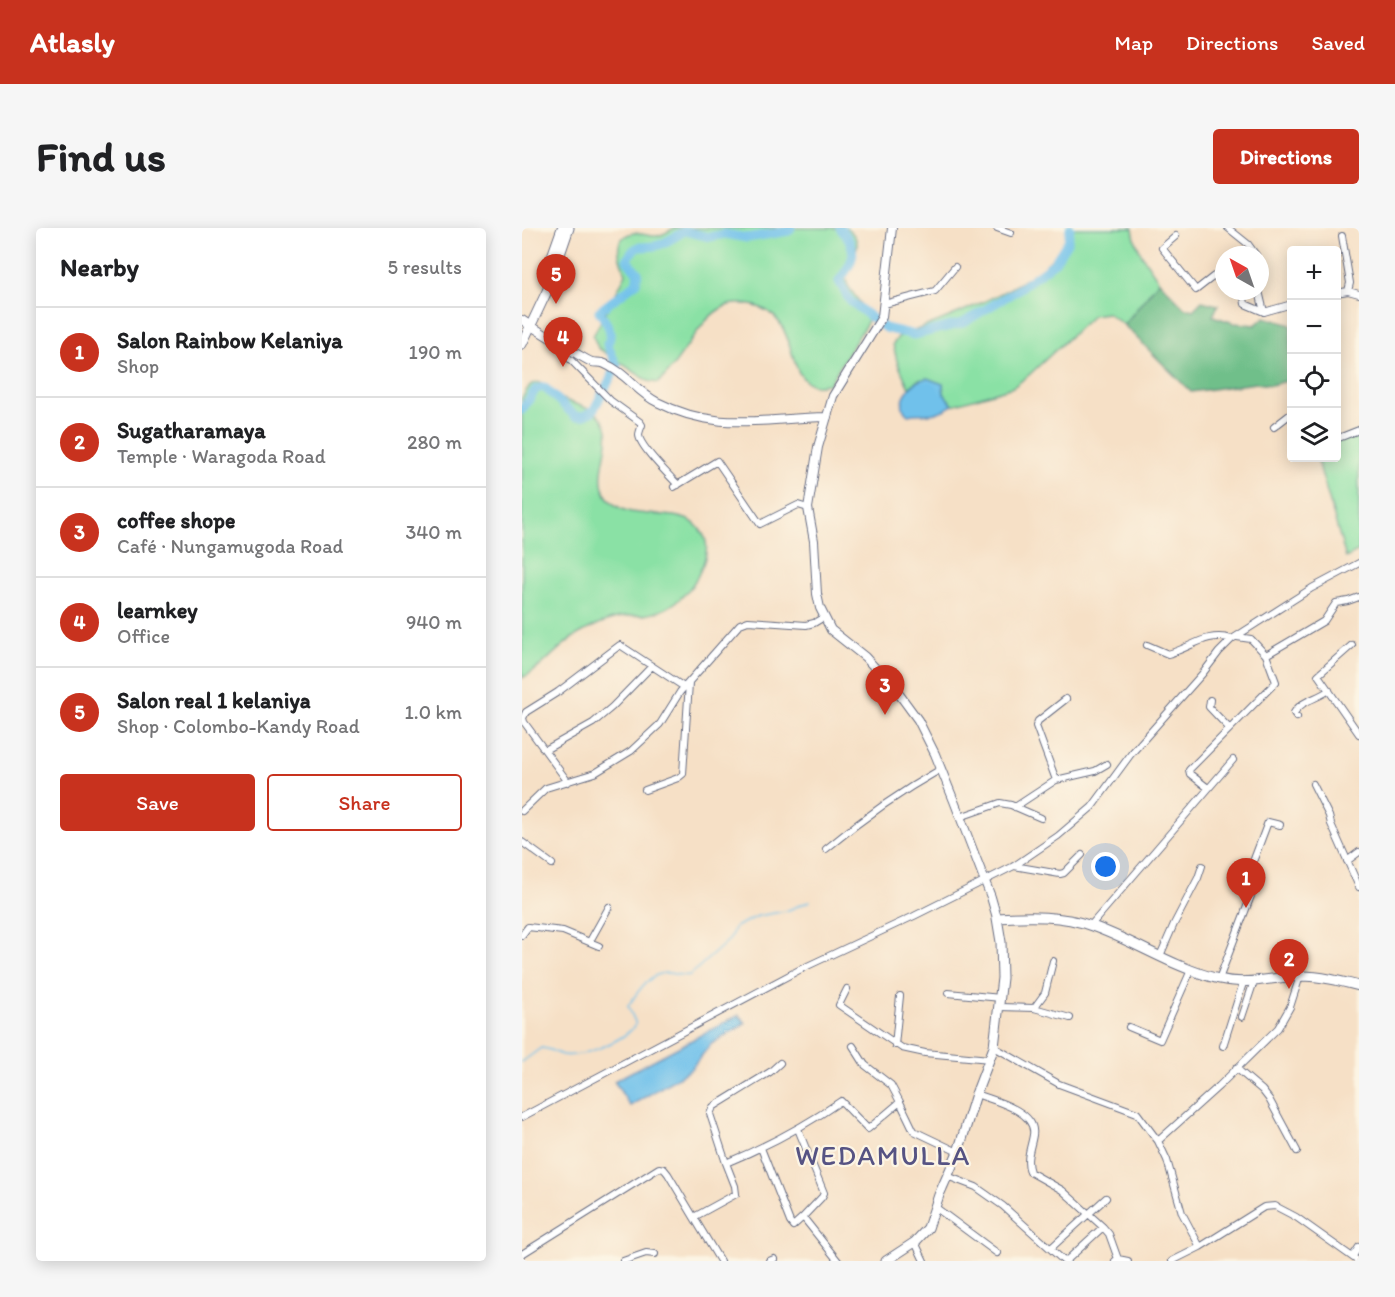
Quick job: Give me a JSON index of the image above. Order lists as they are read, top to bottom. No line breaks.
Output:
{"districts":["WEDAMULLA"],"north":"top left","page":{"header":"Atlasly","nav":["Map","Directions","Saved"],"buttons":["Directions",["Save","Share"]],"title":"Find us","heading":["Nearby","5 results"],"map_buttons":["+","−"],"pins":["5","4","3","1","2"],"list":[{"mark":"1","name":"Salon Rainbow Kelaniya","note":"Shop","value":"190 m"},{"mark":"2","name":"Sugatharamaya","note":"Temple · Waragoda Road","value":"280 m"},{"mark":"3","name":"coffee shope","note":"Café · Nungamugoda Road","value":"340 m"},{"mark":"4","name":"learnkey","note":"Office","value":"940 m"},{"mark":"5","name":"Salon real 1 kelaniya","note":"Shop · Colombo-Kandy Road","value":"1.0 km"}]}}
